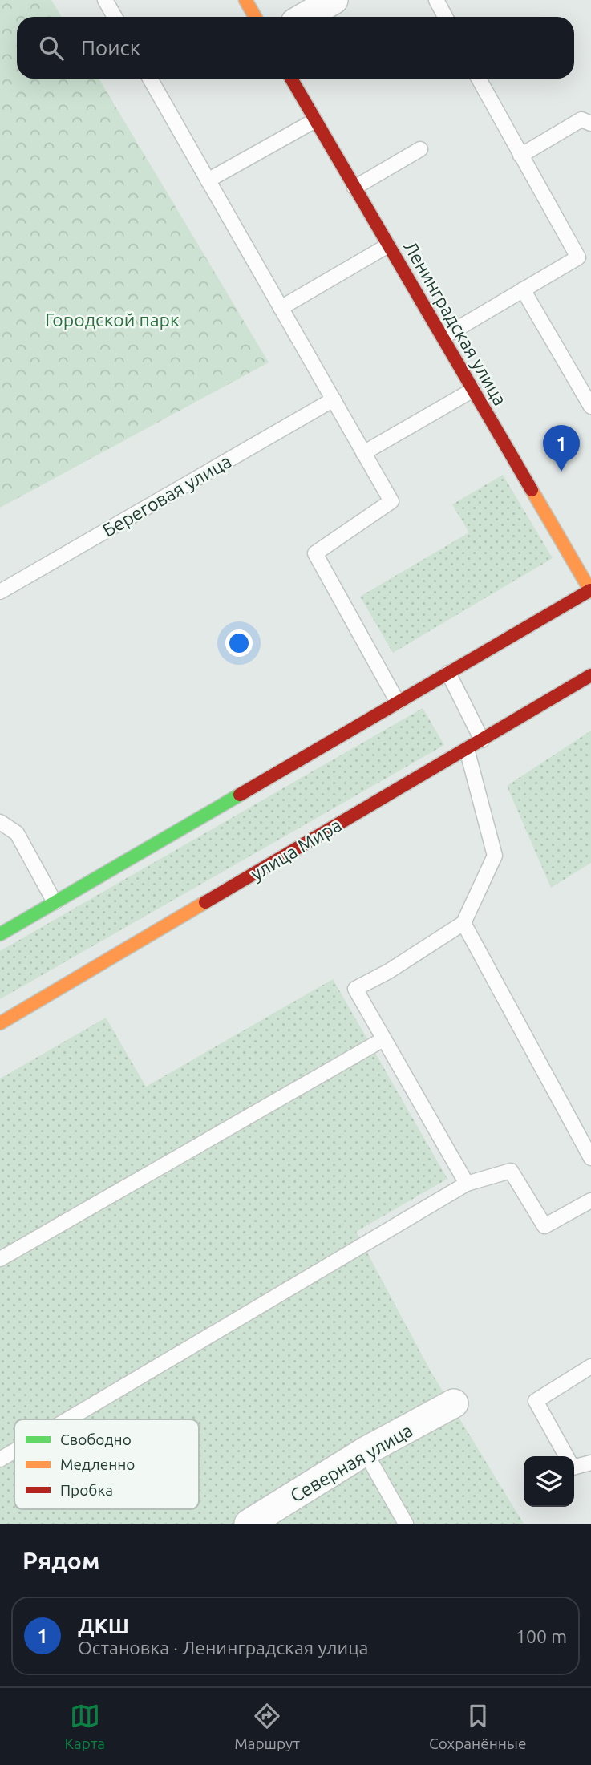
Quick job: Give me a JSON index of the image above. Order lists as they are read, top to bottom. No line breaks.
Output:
{"streets":{"main road":["Ленинградская улица","улица Мира"],"street":["Северная улица"],"lane":["Береговая улица"]},"parks":["Городской парк"],"legend":["Свободно","Медленно","Пробка"],"page":{"search":"Поиск","pins":"1","heading":"Рядом","list":[{"mark":"1","name":"ДКШ","note":"Остановка · Ленинградская улица","value":"100 m"}],"nav":["Карта","Маршрут","Сохранённые"]}}
